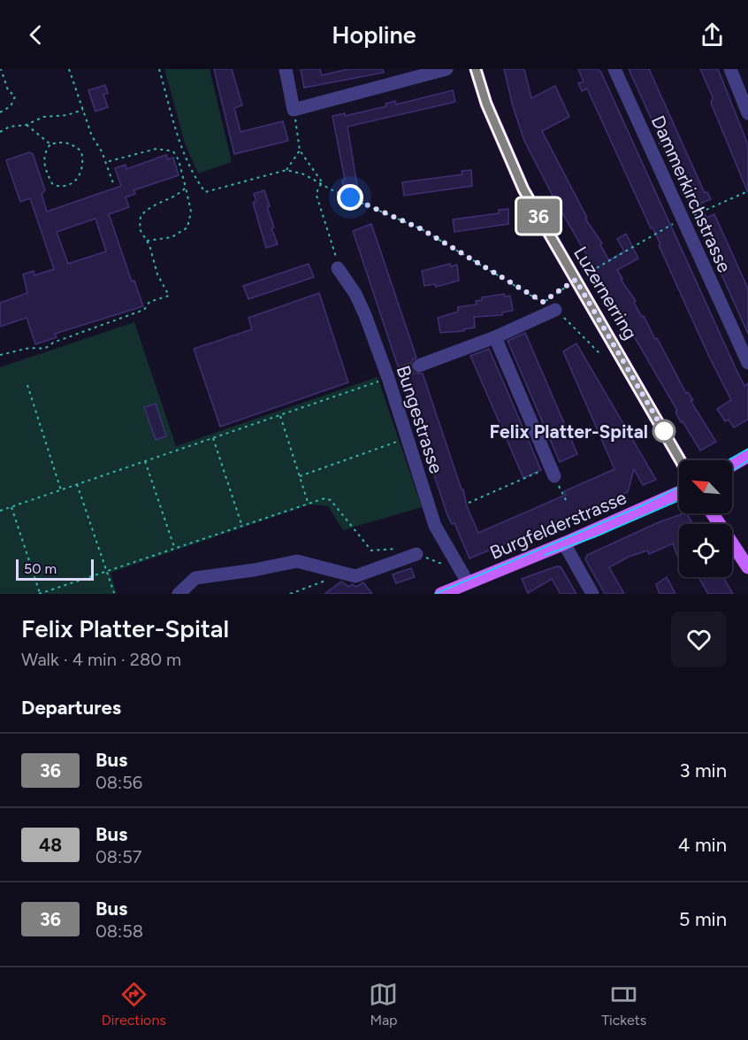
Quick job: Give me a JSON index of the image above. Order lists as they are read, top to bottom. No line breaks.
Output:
{"streets":{"main road":["Luzernerring","Burgfelderstrasse"],"street":["Dammerkirchstrasse","Bungestrasse"]},"crossings":[["Bungestrasse","Burgfelderstrasse"]],"places":["Felix Platter-Spital"],"lines":["bus line 36"],"scale_bar":"50 m","north":"top left","page":{"header":"Hopline","on_map":"36","scale":"50 m","heading":[["Felix Platter-Spital","Walk · 4 min · 280 m"],"Departures"],"list":[{"mark":"36","name":"Bus","note":"08:56","value":"3 min"},{"mark":"48","name":"Bus","note":"08:57","value":"4 min"},{"mark":"36","name":"Bus","note":"08:58","value":"5 min"}],"tabs":["Directions","Map","Tickets"]}}
